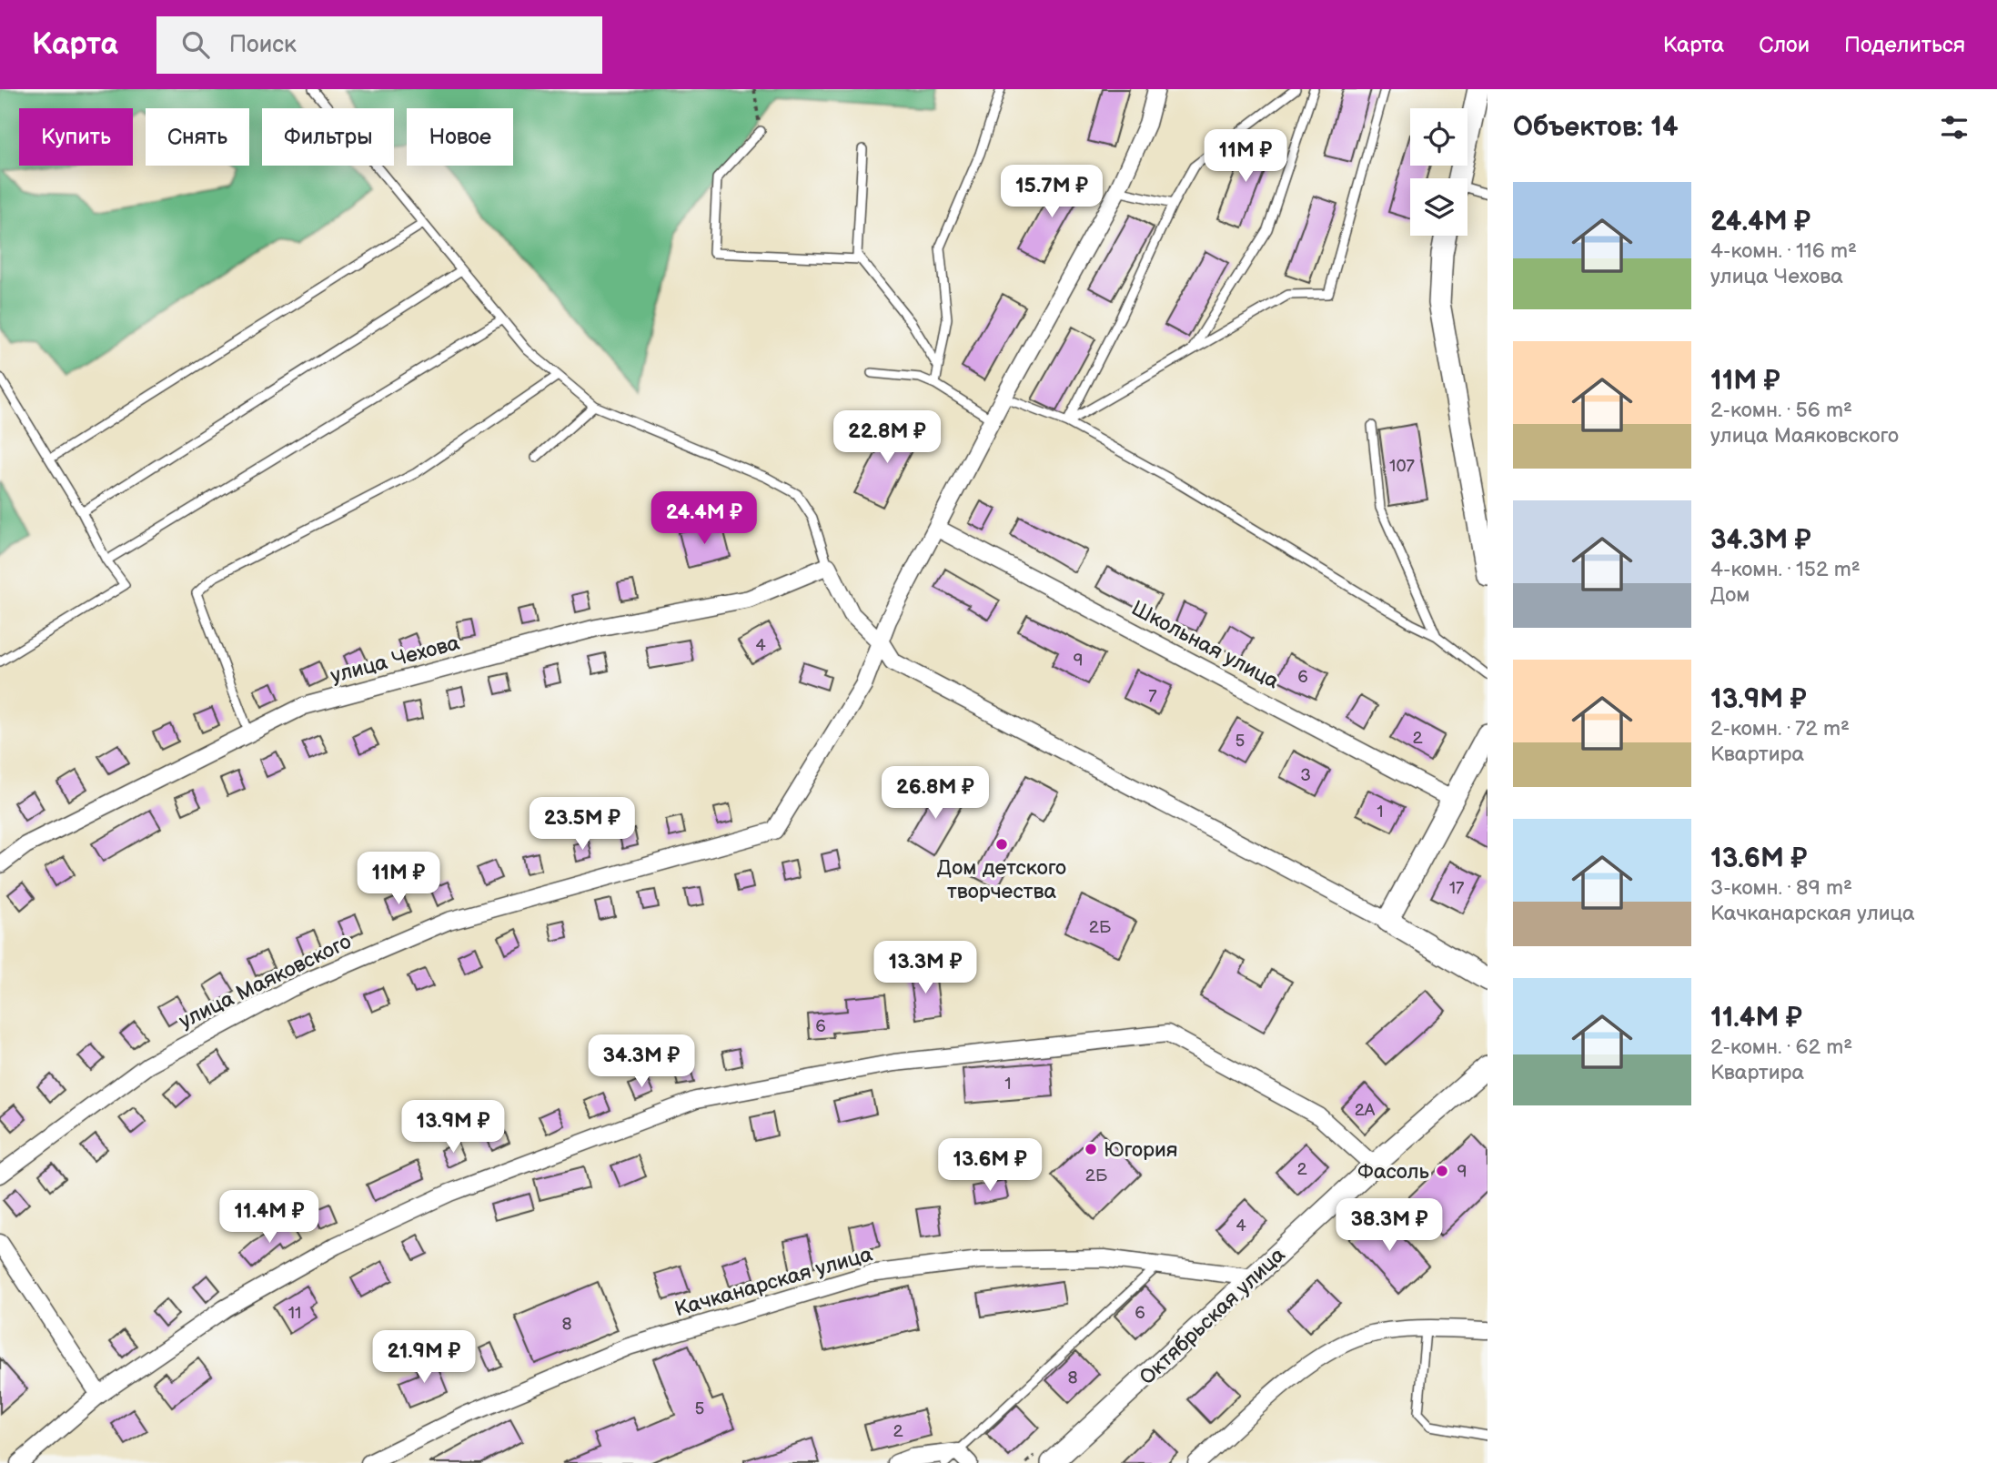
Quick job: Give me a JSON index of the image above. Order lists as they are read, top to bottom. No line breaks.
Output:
{"streets":{"street":["Школьная улица","улица Чехова","улица Маяковского","Качканарская улица","Октябрьская улица"]},"crossings":[["Школьная улица","улица Маяковского"],["Качканарская улица","Октябрьская улица"]],"places":["Дом детского творчества","Югория","Фасоль"],"house_numbers":["107","4","9","6","7","2","5","3","1","17","2Б","6","1","2А","2","9","2Б","4","11","6","8","8","5","2"],"page":{"header":"Карта","search":"Поиск","nav":["Карта","Слои","Поделиться"],"heading":"Объектов: 14","chip":["Купить","Снять","Фильтры","Новое"],"price":["11M ₽","15.7M ₽","22.8M ₽","24.4M ₽","26.8M ₽","23.5M ₽","11M ₽","13.3M ₽","34.3M ₽","13.9M ₽","13.6M ₽","11.4M ₽","38.3M ₽","21.9M ₽"],"list":[{"name":"24.4M ₽","note":"4-комн. · 116 m² · улица Чехова"},{"name":"11M ₽","note":"2-комн. · 56 m² · улица Маяковского"},{"name":"34.3M ₽","note":"4-комн. · 152 m² · Дом"},{"name":"13.9M ₽","note":"2-комн. · 72 m² · Квартира"},{"name":"13.6M ₽","note":"3-комн. · 89 m² · Качканарская улица"},{"name":"11.4M ₽","note":"2-комн. · 62 m² · Квартира"}]}}
